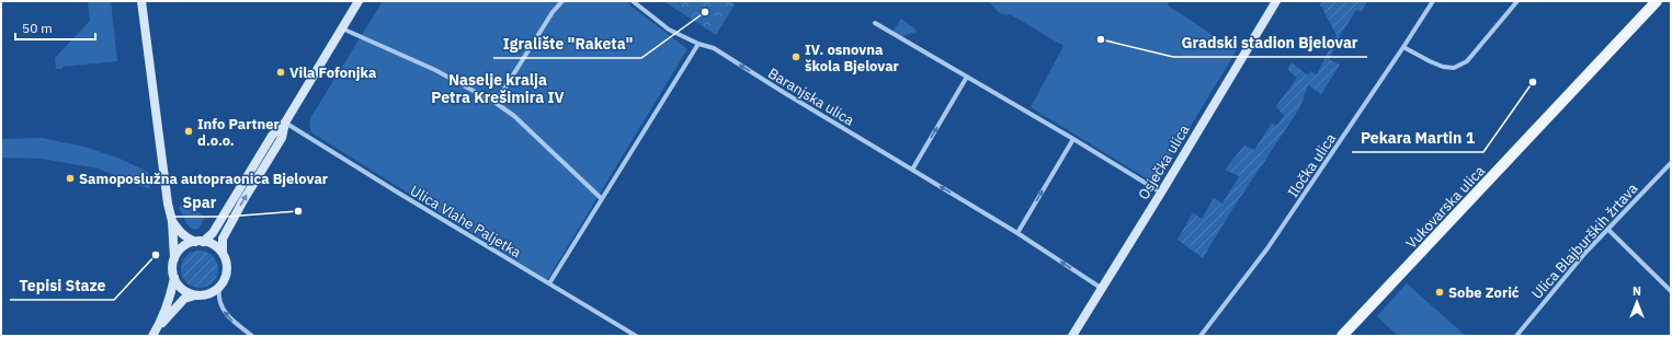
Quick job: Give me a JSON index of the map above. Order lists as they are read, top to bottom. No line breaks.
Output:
{"streets":{"main road":["Osječka ulica","Vukovarska ulica"],"street":["Baranjska ulica","Iločka ulica","Ulica Vlahe Paljetka","Ulica Blajburških žrtava"]},"crossings":[["Baranjska ulica","Osječka ulica"]],"one_way":["Baranjska ulica"],"districts":["Naselje kralja Petra Krešimira IV"],"places":["Igralište \"Raketa\"","Gradski stadion Bjelovar","IV. osnovna škola Bjelovar","Vila Fofonjka","Pekara Martin 1","Info Partner d.o.o.","Samoposlužna autopraonica Bjelovar","Spar","Tepisi Staze","Sobe Zorić"],"scale_bar":"50 m","north":"top"}
